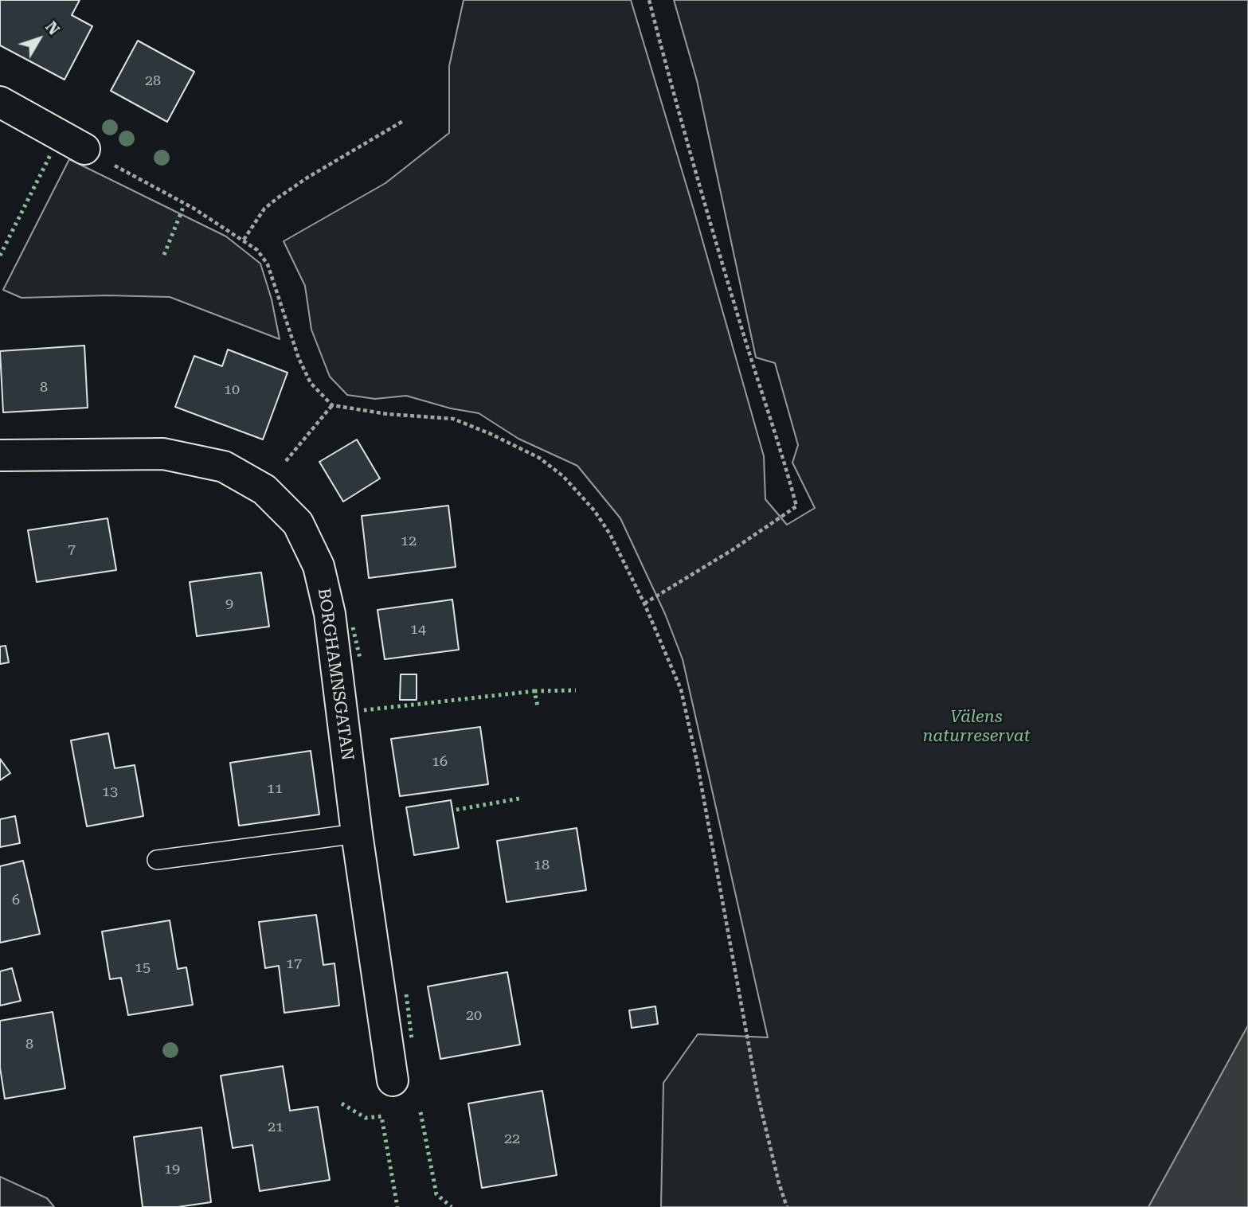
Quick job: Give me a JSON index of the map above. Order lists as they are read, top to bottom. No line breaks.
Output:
{"streets":{"street":["BORGHAMNSGATAN"]},"parks":["Välens naturreservat"],"house_numbers":["28","8","10","12","7","9","14","16","11","13","18","6","17","15","20","8","21","22","19"],"north":"top right"}
